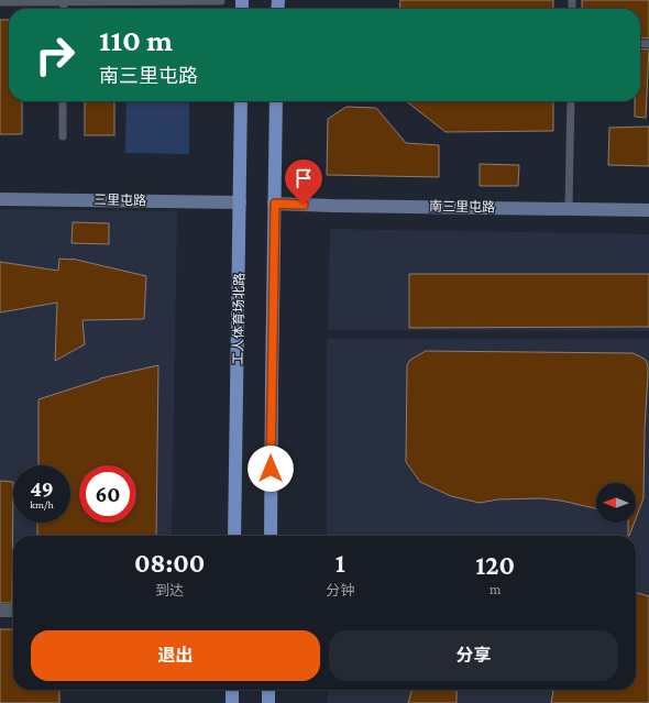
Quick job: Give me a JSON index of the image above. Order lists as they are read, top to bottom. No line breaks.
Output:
{"streets":{"main road":["工人体育场北路"],"street":["三里屯路","南三里屯路"]},"crossings":[["三里屯路","工人体育场北路"]],"north":"left","page":{"turn":["110 m","南三里屯路"],"speed":"49 km/h","limit":"60","eta":["08:00","到达","1","分钟","120","m"],"buttons":["退出","分享"]}}
